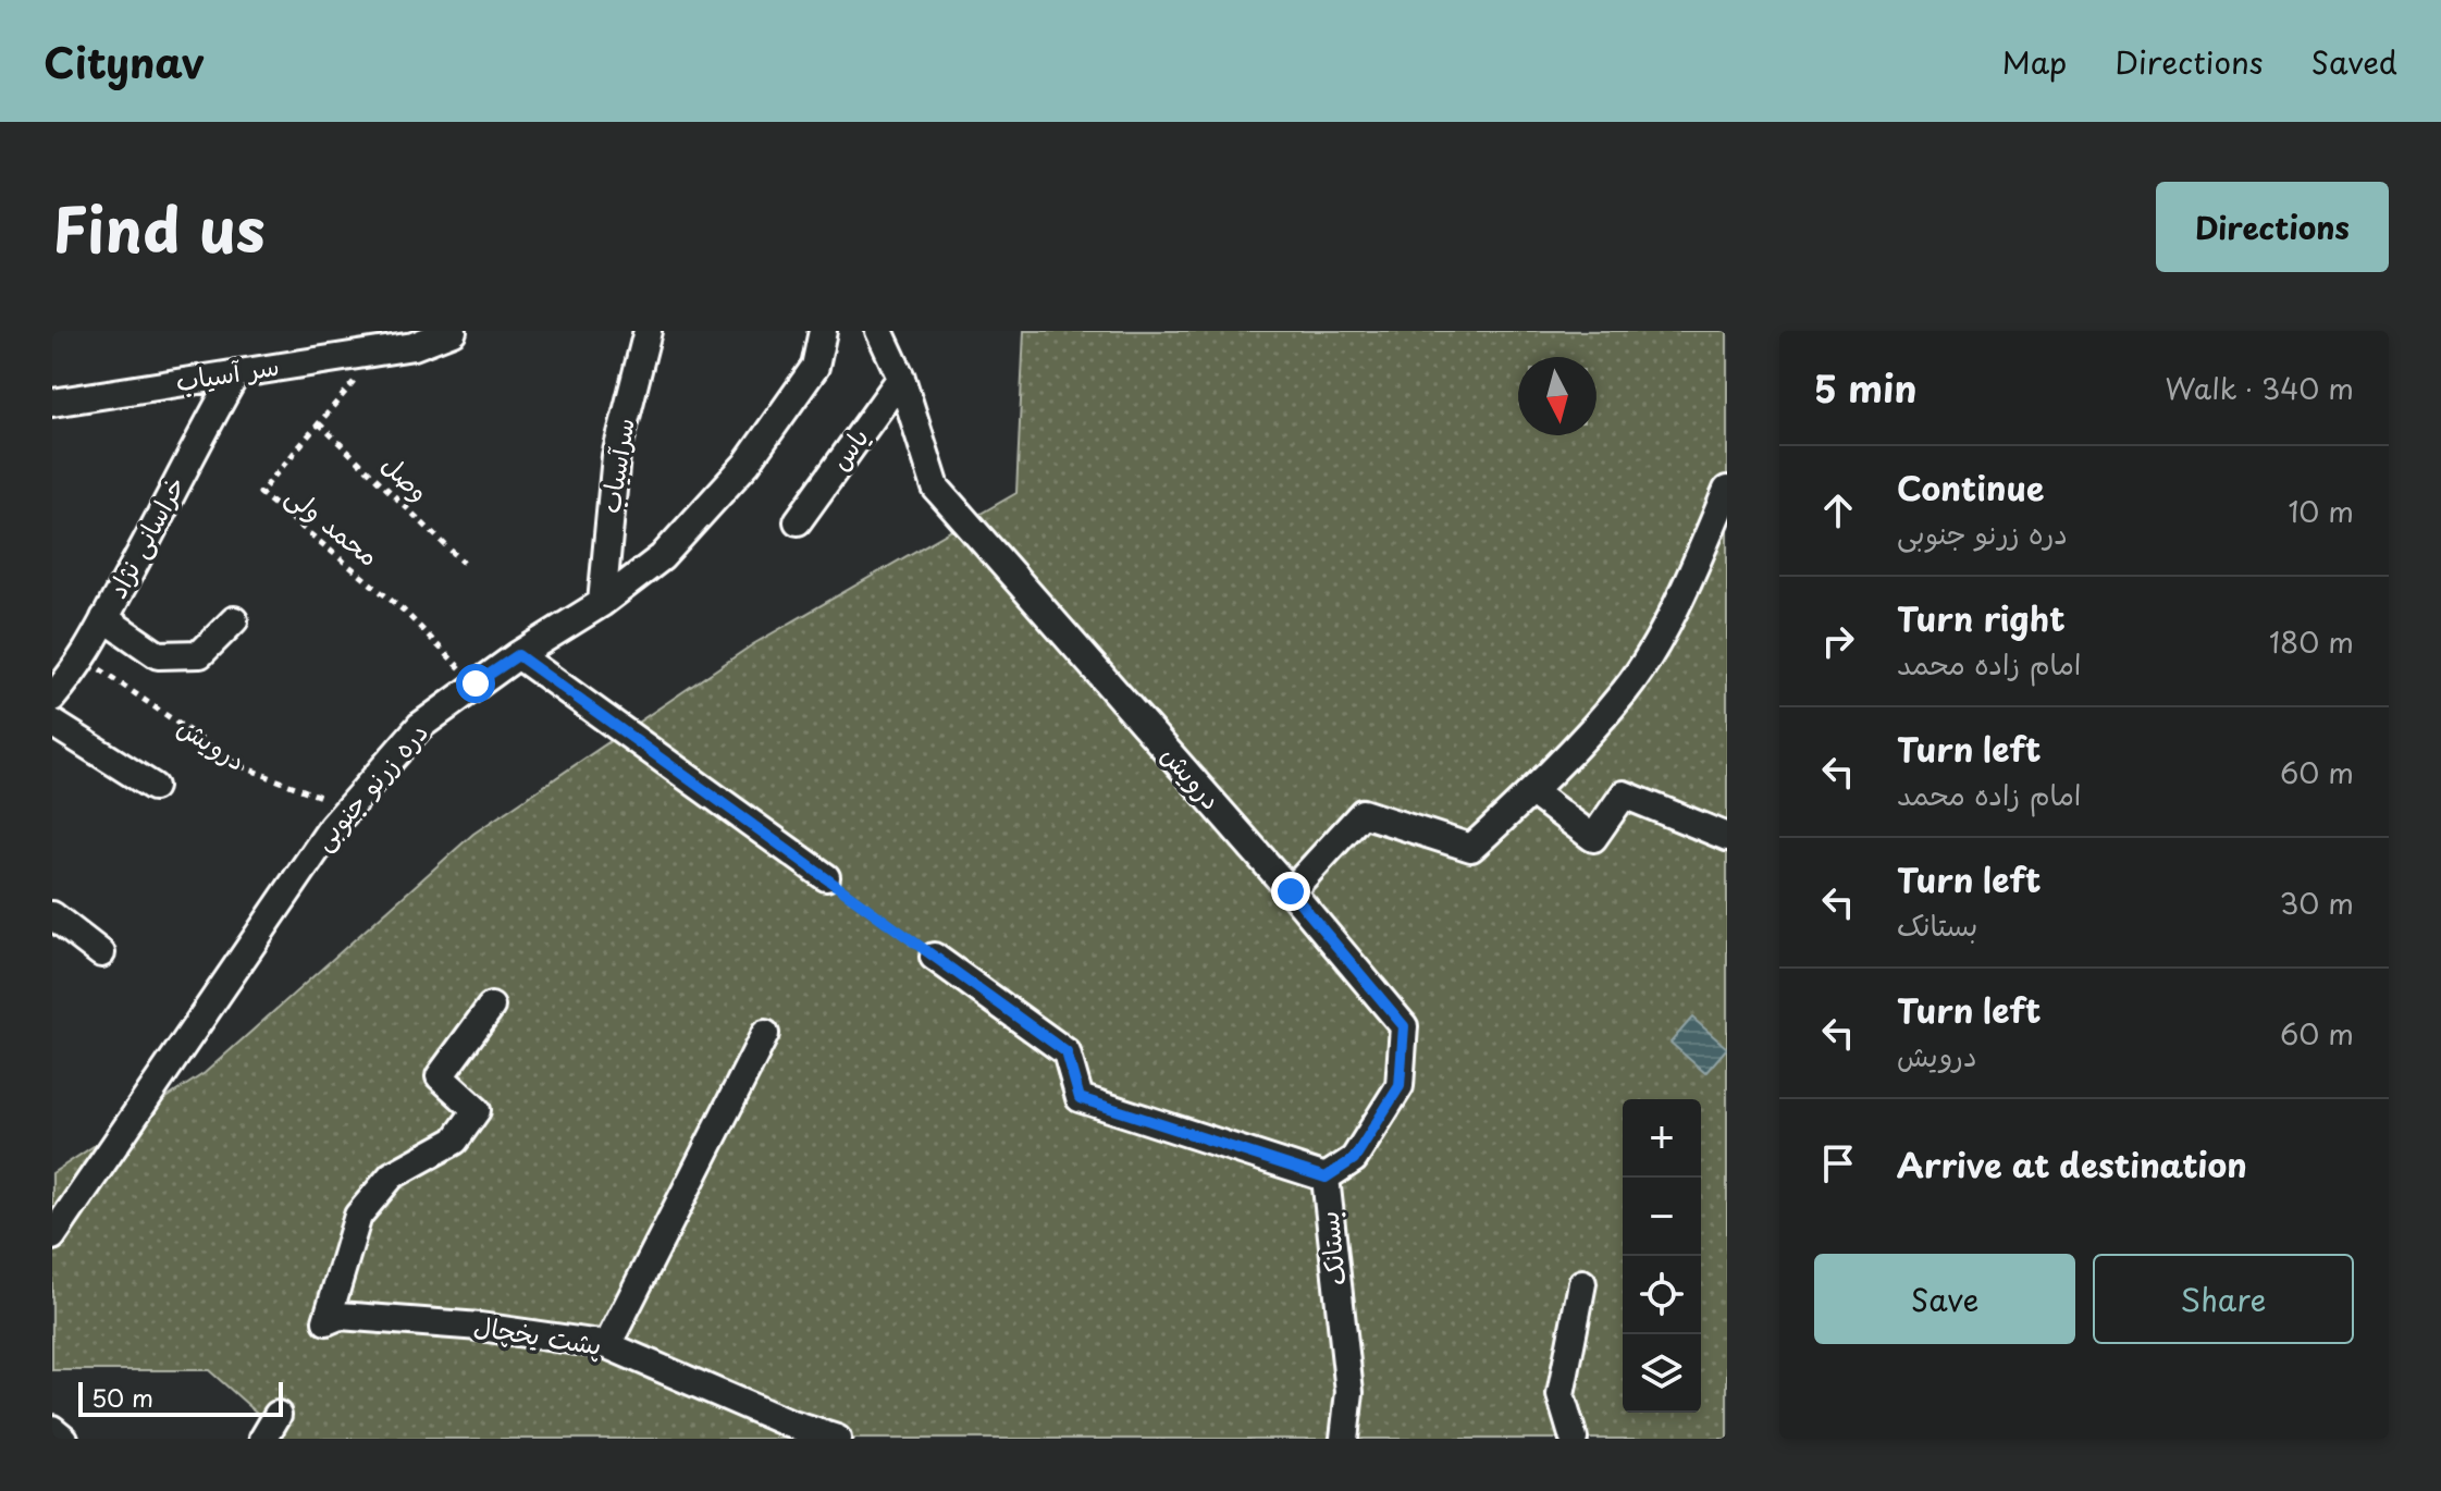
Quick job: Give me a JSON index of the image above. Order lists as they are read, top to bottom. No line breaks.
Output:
{"streets":{"street":["سر آسیاب","یاس","سرآسیاب","خراسانی نژاد","درویش","دره زرنو جنوبی","بستانک","پشت یخچال"],"path":["وصل","محمد ولی"]},"crossings":[["سر آسیاب","محمد ولی"],["سر آسیاب","خراسانی نژاد"],["یاس","درویش"],["سرآسیاب","دره زرنو جنوبی"],["وصل","محمد ولی"],["محمد ولی","دره زرنو جنوبی"],["خراسانی نژاد","درویش"],["درویش","دره زرنو جنوبی"],["درویش","بستانک"]],"scale_bar":"50 m","north":"bottom","page":{"header":"Citynav","nav":["Map","Directions","Saved"],"title":"Find us","buttons":["Directions",["Save","Share"]],"heading":["5 min","Walk · 340 m"],"list":[["Continue","دره زرنو جنوبی","10 m"],["Turn right","امام زاده محمد","180 m"],["Turn left","امام زاده محمد","60 m"],["Turn left","بستانک","30 m"],["Turn left","درویش","60 m"],"Arrive at destination"],"map_buttons":["+","−"],"scale":"50 m"}}
